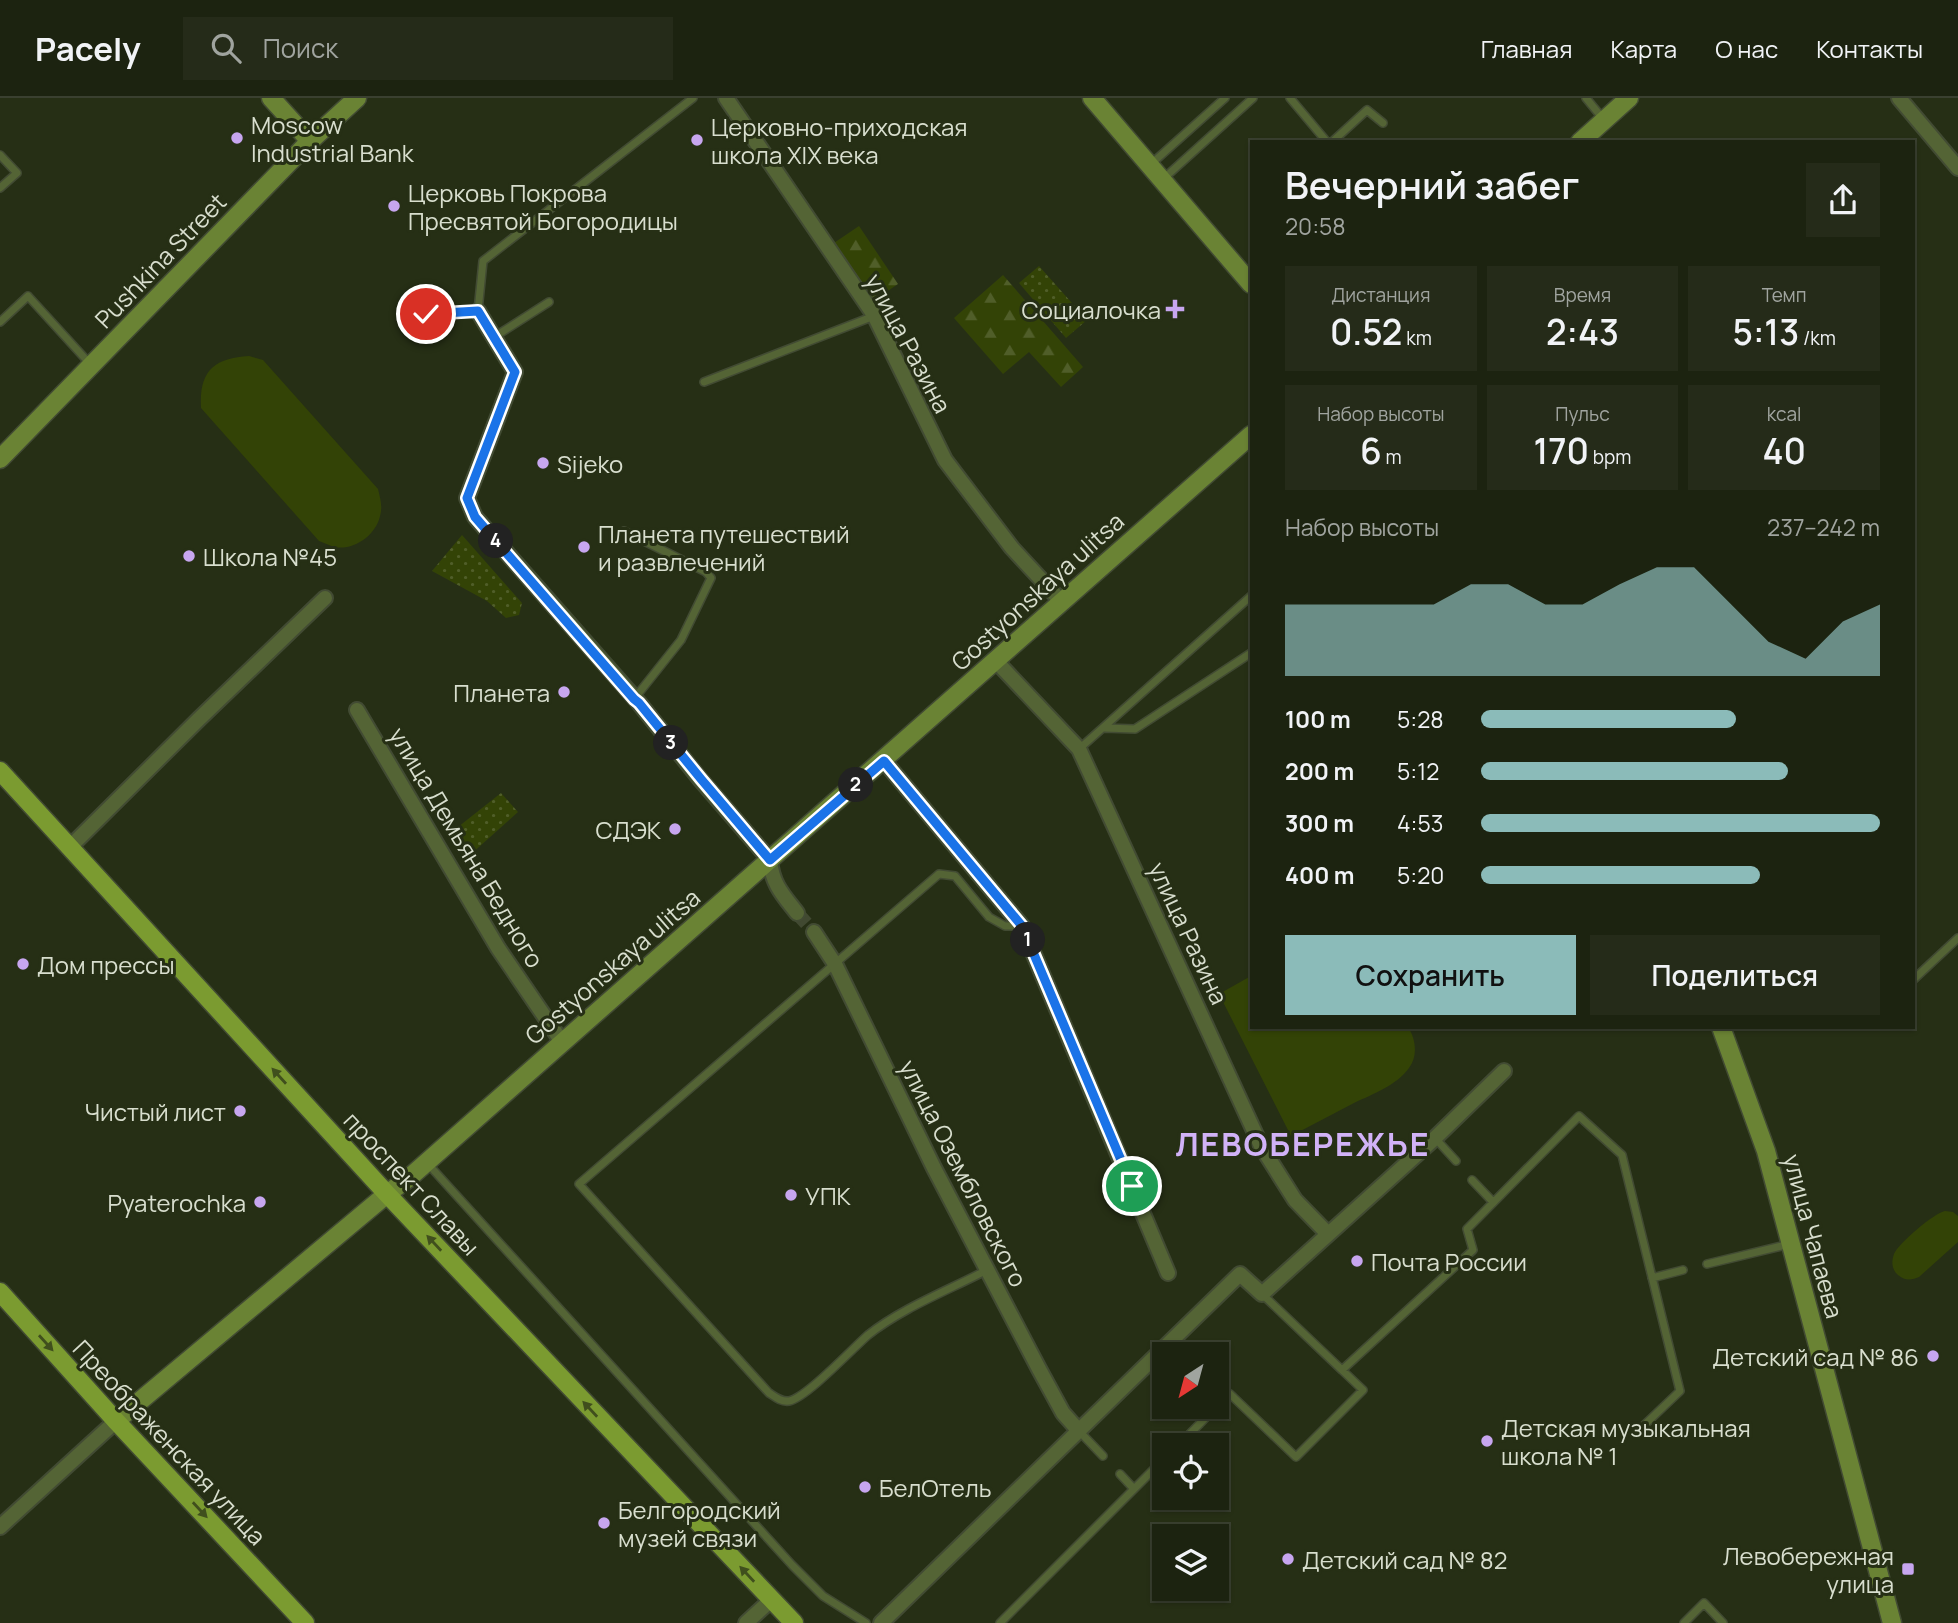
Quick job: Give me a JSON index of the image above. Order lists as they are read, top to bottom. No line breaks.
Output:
{"streets":{"main road":["проспект Славы","Преображенская улица"],"street":["Pushkina Street","улица Разина","Gostyonskaya ulitsa","улица Демьяна Бедного","улица Озембловского","улица Чапаева"]},"crossings":[["улица Разина","Gostyonskaya ulitsa"],["Gostyonskaya ulitsa","улица Демьяна Бедного"],["Gostyonskaya ulitsa","проспект Славы"],["Gostyonskaya ulitsa","Преображенская улица"]],"one_way":["проспект Славы","Преображенская улица"],"districts":["ЛЕВОБЕРЕЖЬЕ"],"places":{"other":["Moscow Industrial Bank","Церковно-приходская школа XIX века","Церковь Покрова Пресвятой Богородицы","Sijeko","Планета путешествий и развлечений","Школа №45","Планета","СДЭК","Дом прессы","Чистый лист","УПК","Pyaterochka","Почта России","Детский сад № 86","Детская музыкальная школа № 1","БелОтель","Белгородский музей связи","Детский сад № 82"],"health":["Социалочка"],"transit":["Левобережная улица"]},"north":"bottom left","page":{"header":"Pacely","search":"Поиск","nav":["Главная","Карта","О нас","Контакты"],"heading":["Вечерний забег","20:58"],"stats":[["Дистанция","0.52 km"],["Время","2:43"],["Темп","5:13 /km"],["Набор высоты","6 m"],["Пульс","170 bpm"],["kcal","40"]],"chart":["Набор высоты","237–242 m"],"pins":["4","3","2","1"],"list":[{"name":"100 m","note":"5:28"},{"name":"200 m","note":"5:12"},{"name":"300 m","note":"4:53"},{"name":"400 m","note":"5:20"}],"buttons":["Сохранить","Поделиться"]}}
